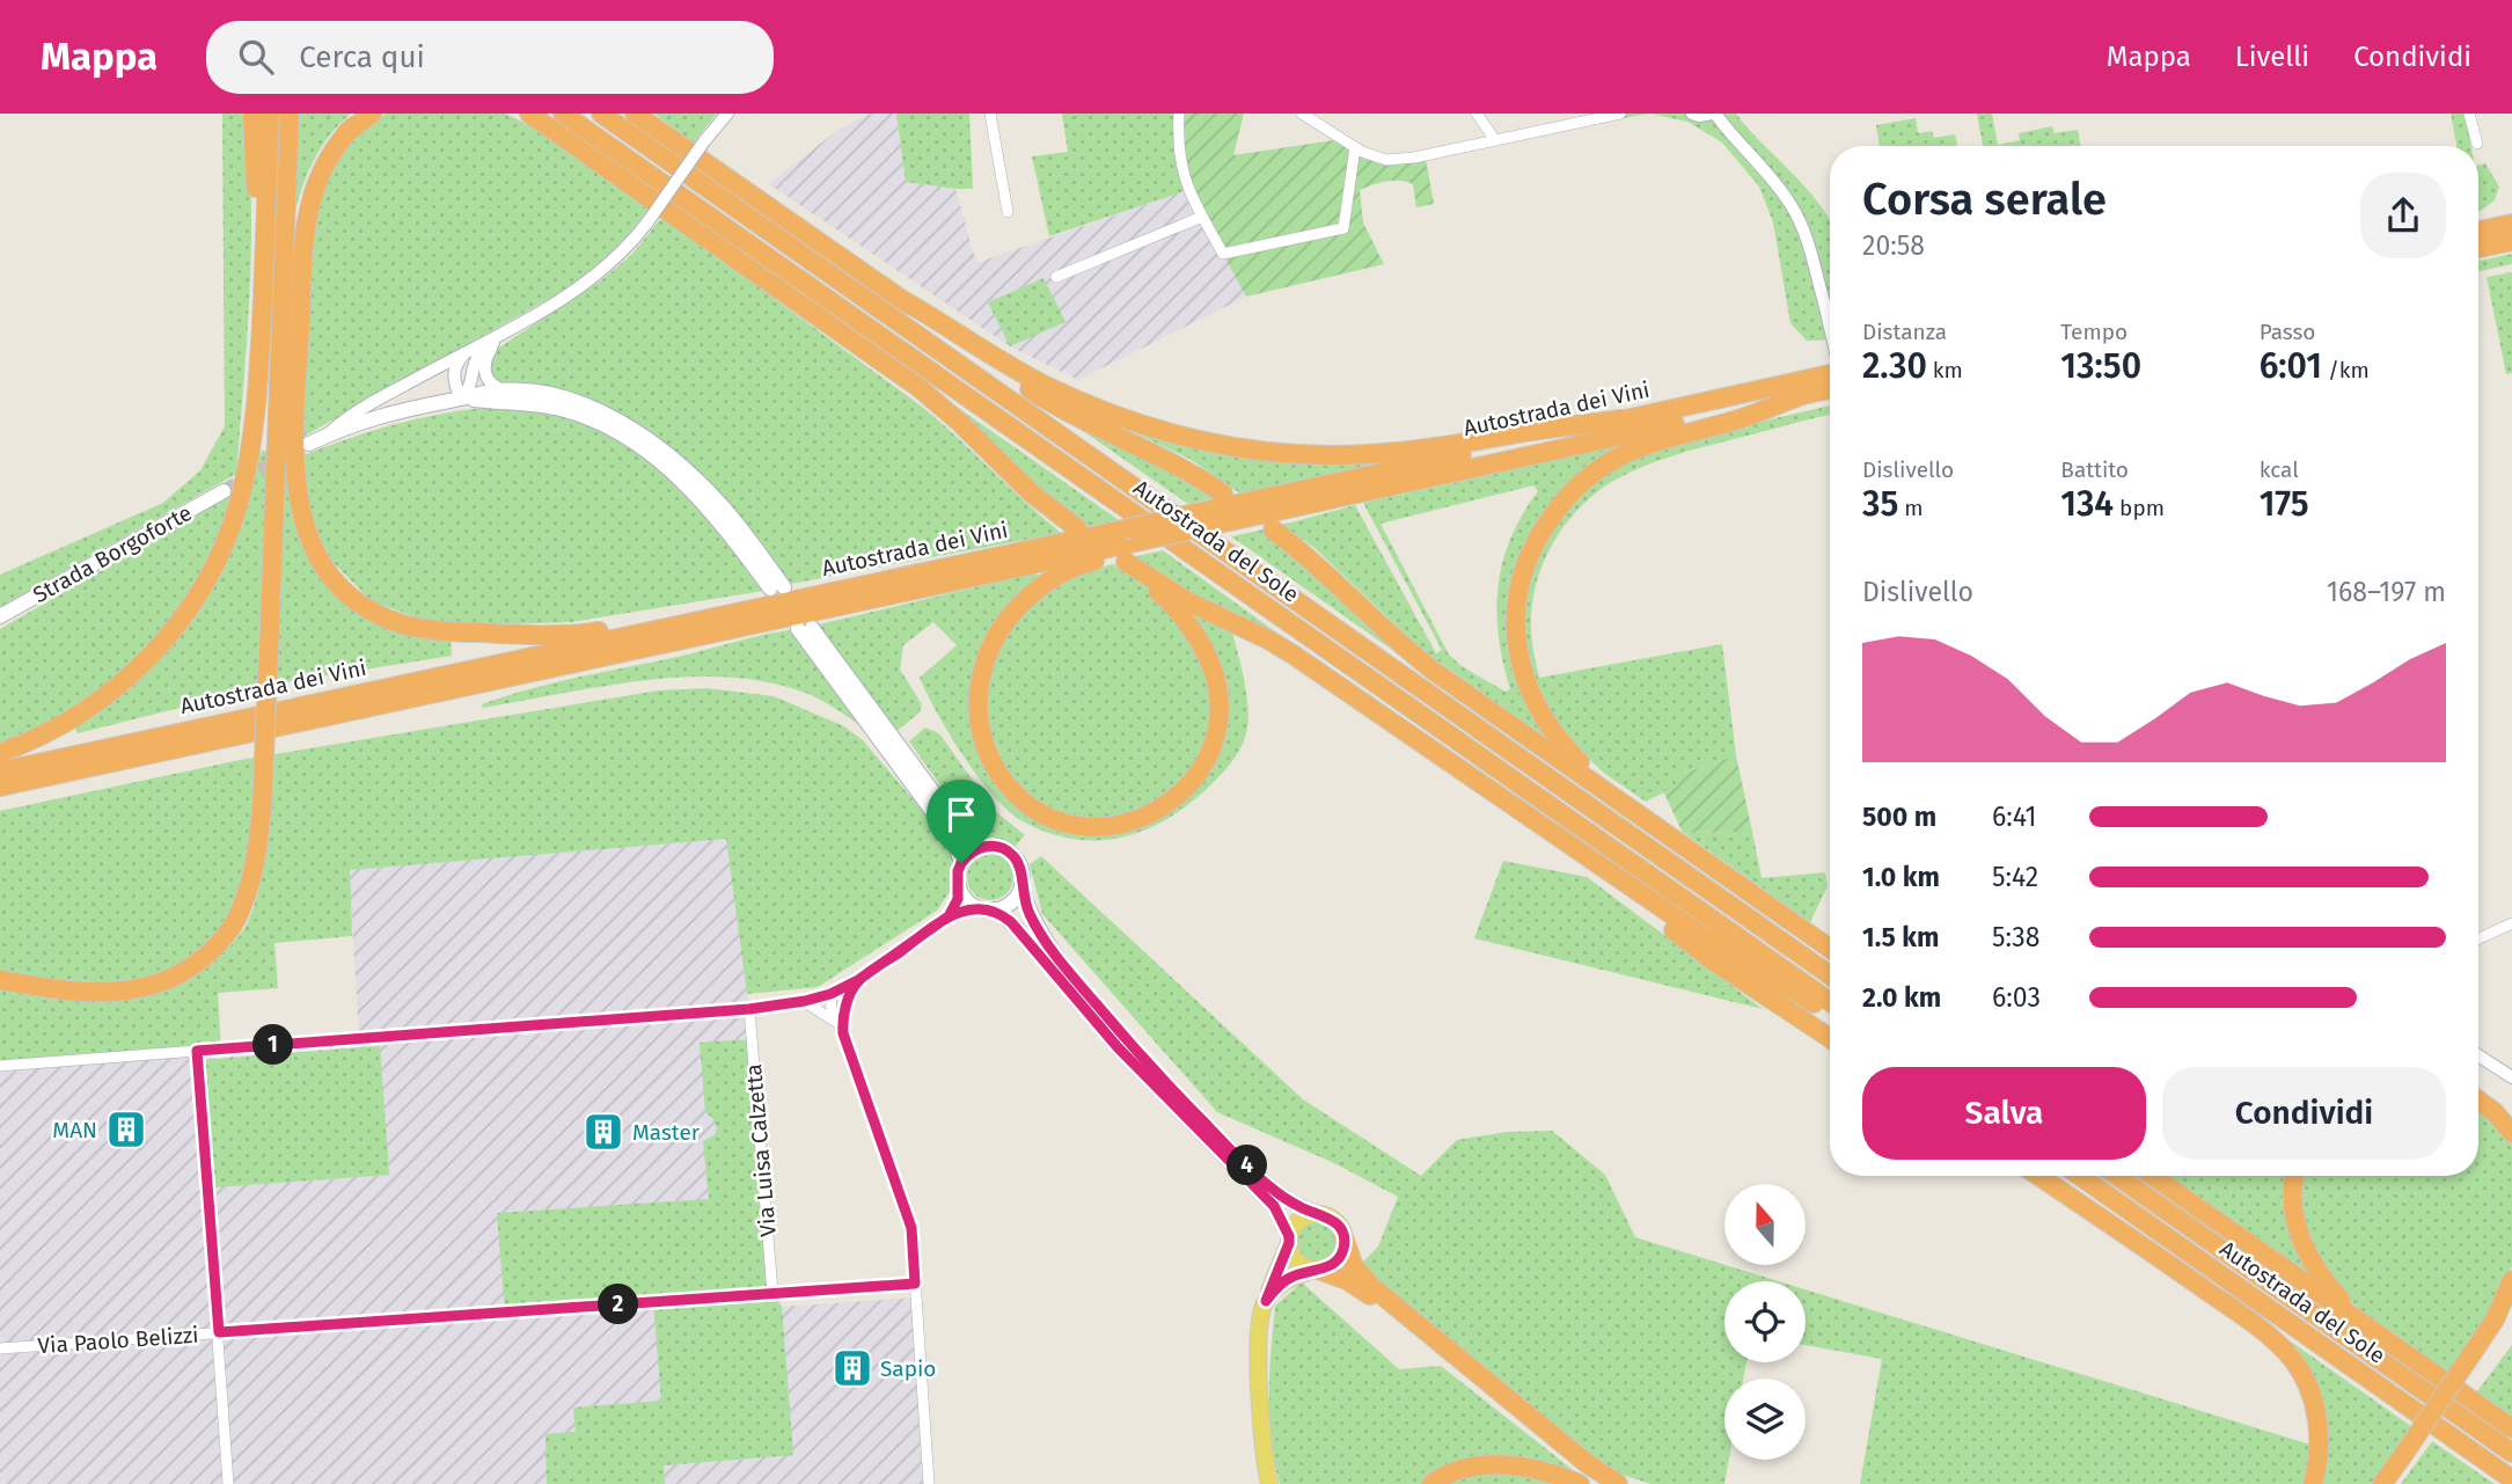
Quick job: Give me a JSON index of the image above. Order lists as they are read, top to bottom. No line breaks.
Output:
{"streets":{"highway":["Autostrada dei Vini","Autostrada del Sole"],"main road":["Strada Borgoforte"],"street":["Via Luisa Calzetta","Via Paolo Belizzi"]},"crossings":[["Via Luisa Calzetta","Via Paolo Belizzi"]],"places":{"building":["MAN","Master","Sapio"]},"north":"top","page":{"header":"Mappa","search":"Cerca qui","nav":["Mappa","Livelli","Condividi"],"heading":["Corsa serale","20:58"],"stats":[["Distanza","2.30 km"],["Tempo","13:50"],["Passo","6:01 /km"],["Dislivello","35 m"],["Battito","134 bpm"],["kcal","175"]],"chart":["Dislivello","168–197 m"],"list":[{"name":"500 m","note":"6:41"},{"name":"1.0 km","note":"5:42"},{"name":"1.5 km","note":"5:38"},{"name":"2.0 km","note":"6:03"}],"pins":["1","4","2"],"buttons":["Salva","Condividi"]}}
